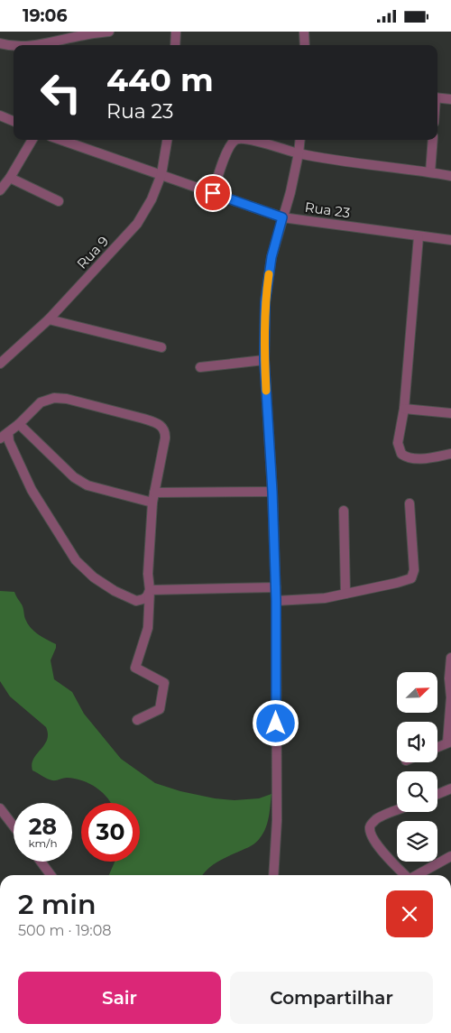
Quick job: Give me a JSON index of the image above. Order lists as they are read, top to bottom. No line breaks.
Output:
{"streets":{"street":["Rua 23","Rua 9"]},"crossings":[["Rua 23","Rua 9"]],"north":"top right","page":{"status":"19:06","turn":["440 m","Rua 23"],"speed":"28 km/h","limit":"30","heading":["2 min","500 m · 19:08"],"buttons":["Sair","Compartilhar"]}}
